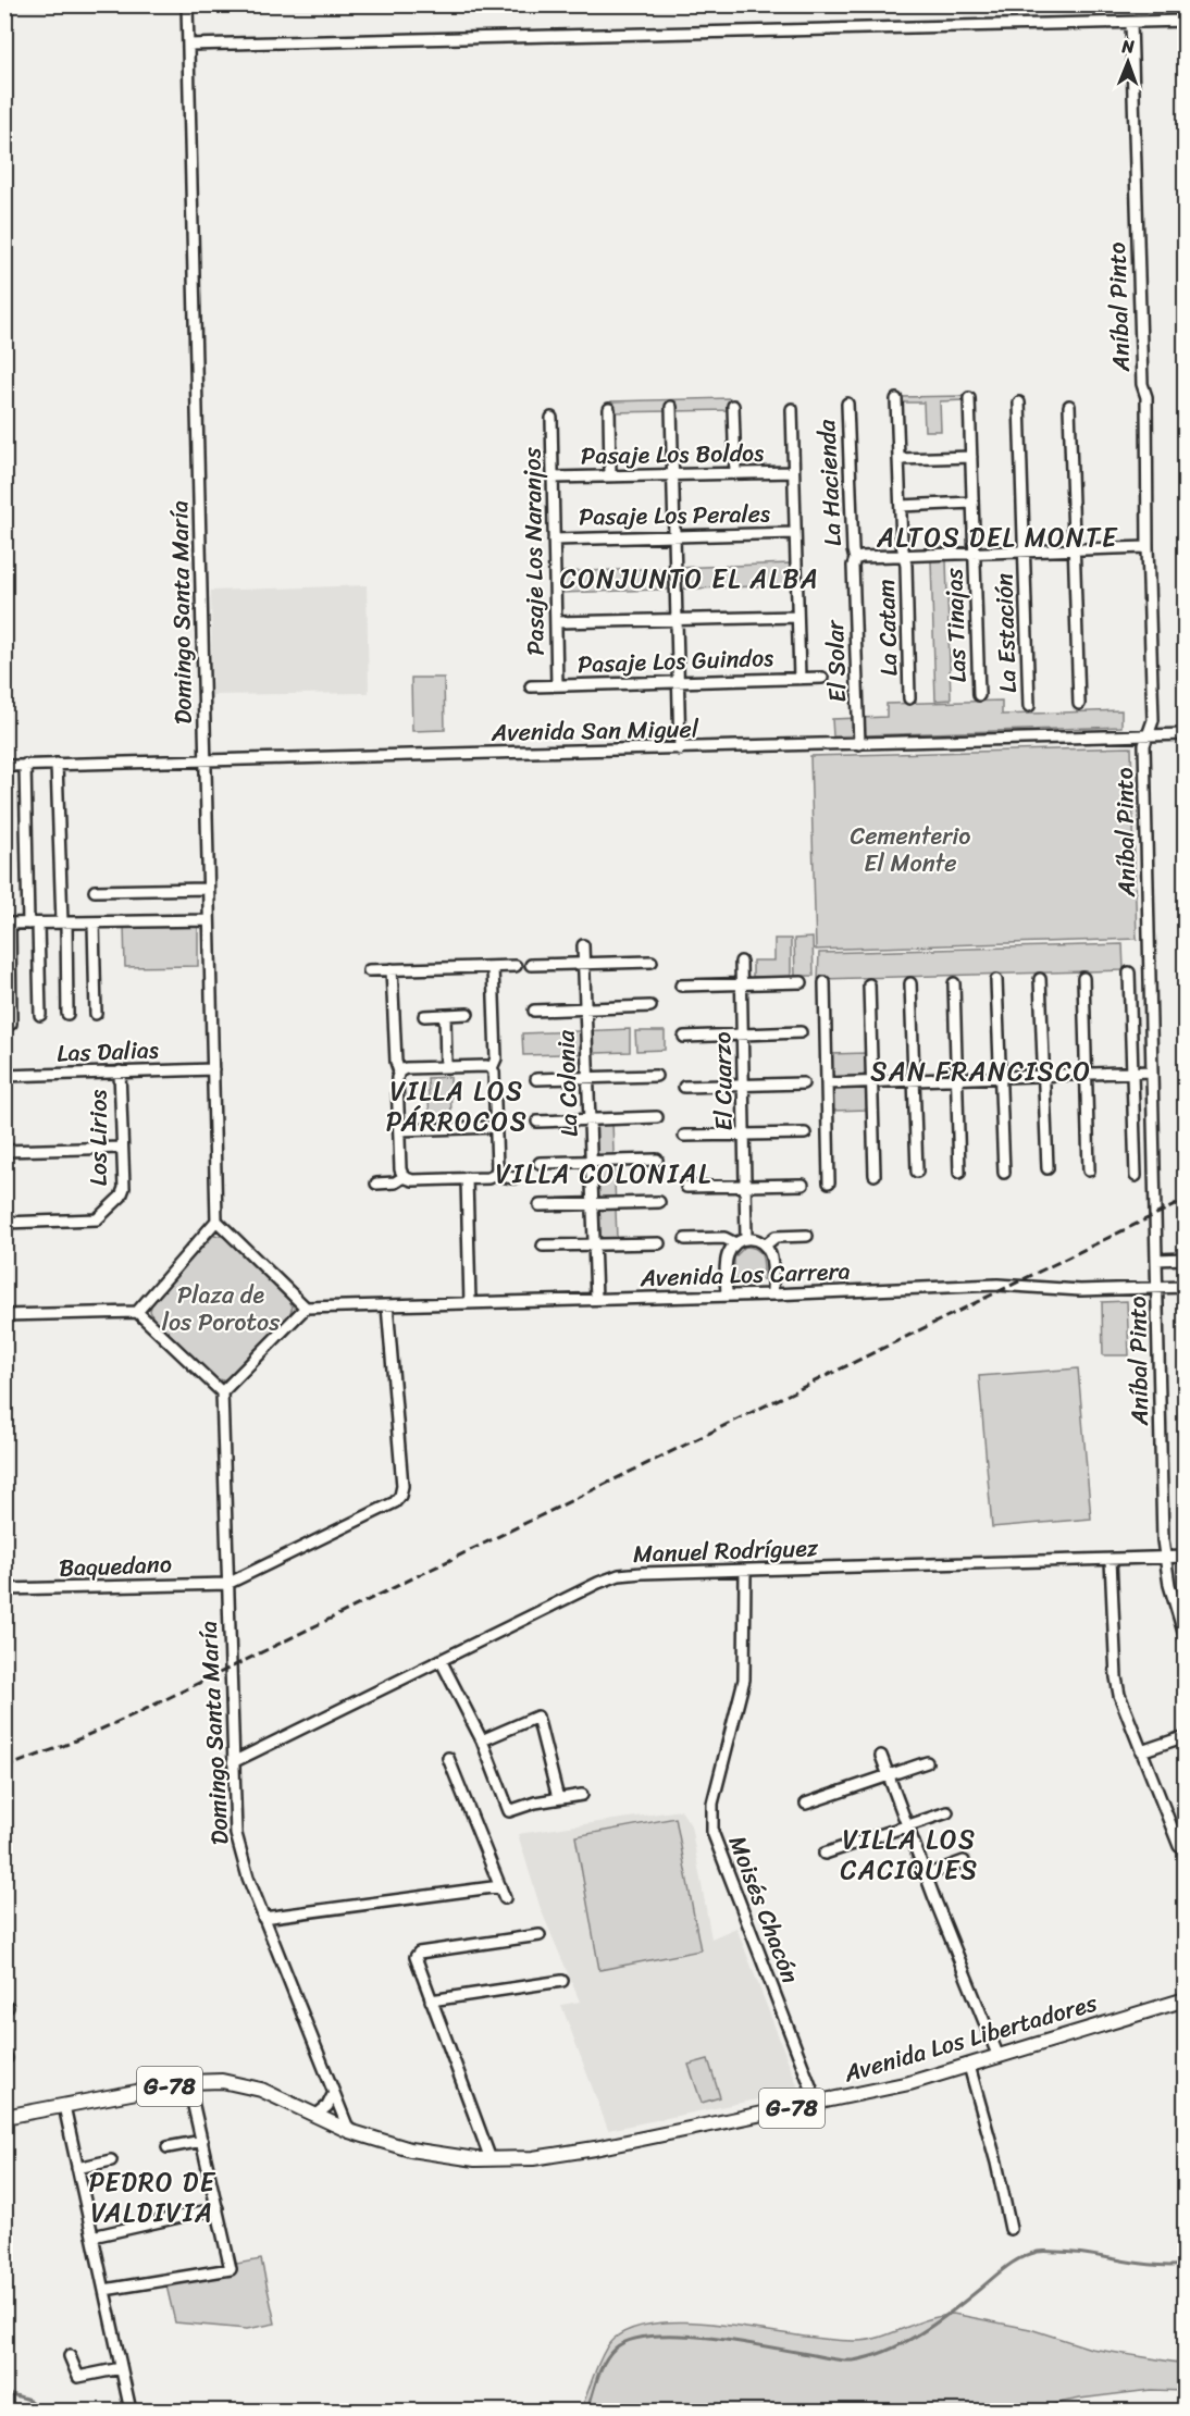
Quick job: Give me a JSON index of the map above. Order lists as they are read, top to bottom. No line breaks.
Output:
{"streets":{"main road":["Avenida Los Libertadores","G-78"],"street":["Aníbal Pinto","Pasaje Los Boldos","La Hacienda","Pasaje Los Perales","Pasaje Los Naranjos","Domingo Santa María","Las Tinajas","La Catam","La Estación","Pasaje Los Guindos","El Solar","Avenida San Miguel","Las Dalias","El Cuarzo","La Colonia","Los Lirios","Avenida Los Carrera","Manuel Rodríguez","Baquedano","Moisés Chacón"]},"crossings":[["Aníbal Pinto","Avenida San Miguel"],["Aníbal Pinto","Avenida Los Carrera"],["Aníbal Pinto","Manuel Rodríguez"],["Pasaje Los Boldos","Pasaje Los Naranjos"],["La Hacienda","El Solar"],["Pasaje Los Perales","Pasaje Los Naranjos"],["Pasaje Los Naranjos","Pasaje Los Guindos"],["Domingo Santa María","Avenida San Miguel"],["Domingo Santa María","Las Dalias"],["Domingo Santa María","Manuel Rodríguez"],["Domingo Santa María","Baquedano"],["Domingo Santa María","Avenida Los Libertadores"],["El Solar","Avenida San Miguel"],["Las Dalias","Los Lirios"],["La Colonia","Avenida Los Carrera"],["Manuel Rodríguez","Moisés Chacón"],["Moisés Chacón","Avenida Los Libertadores"]],"districts":["ALTOS DEL MONTE","CONJUNTO EL ALBA","SAN FRANCISCO","VILLA LOS PÁRROCOS","VILLA COLONIAL","VILLA LOS CACIQUES","PEDRO DE VALDIVIA"],"parks":["Cementerio El Monte","Plaza de los Porotos"],"north":"top"}
